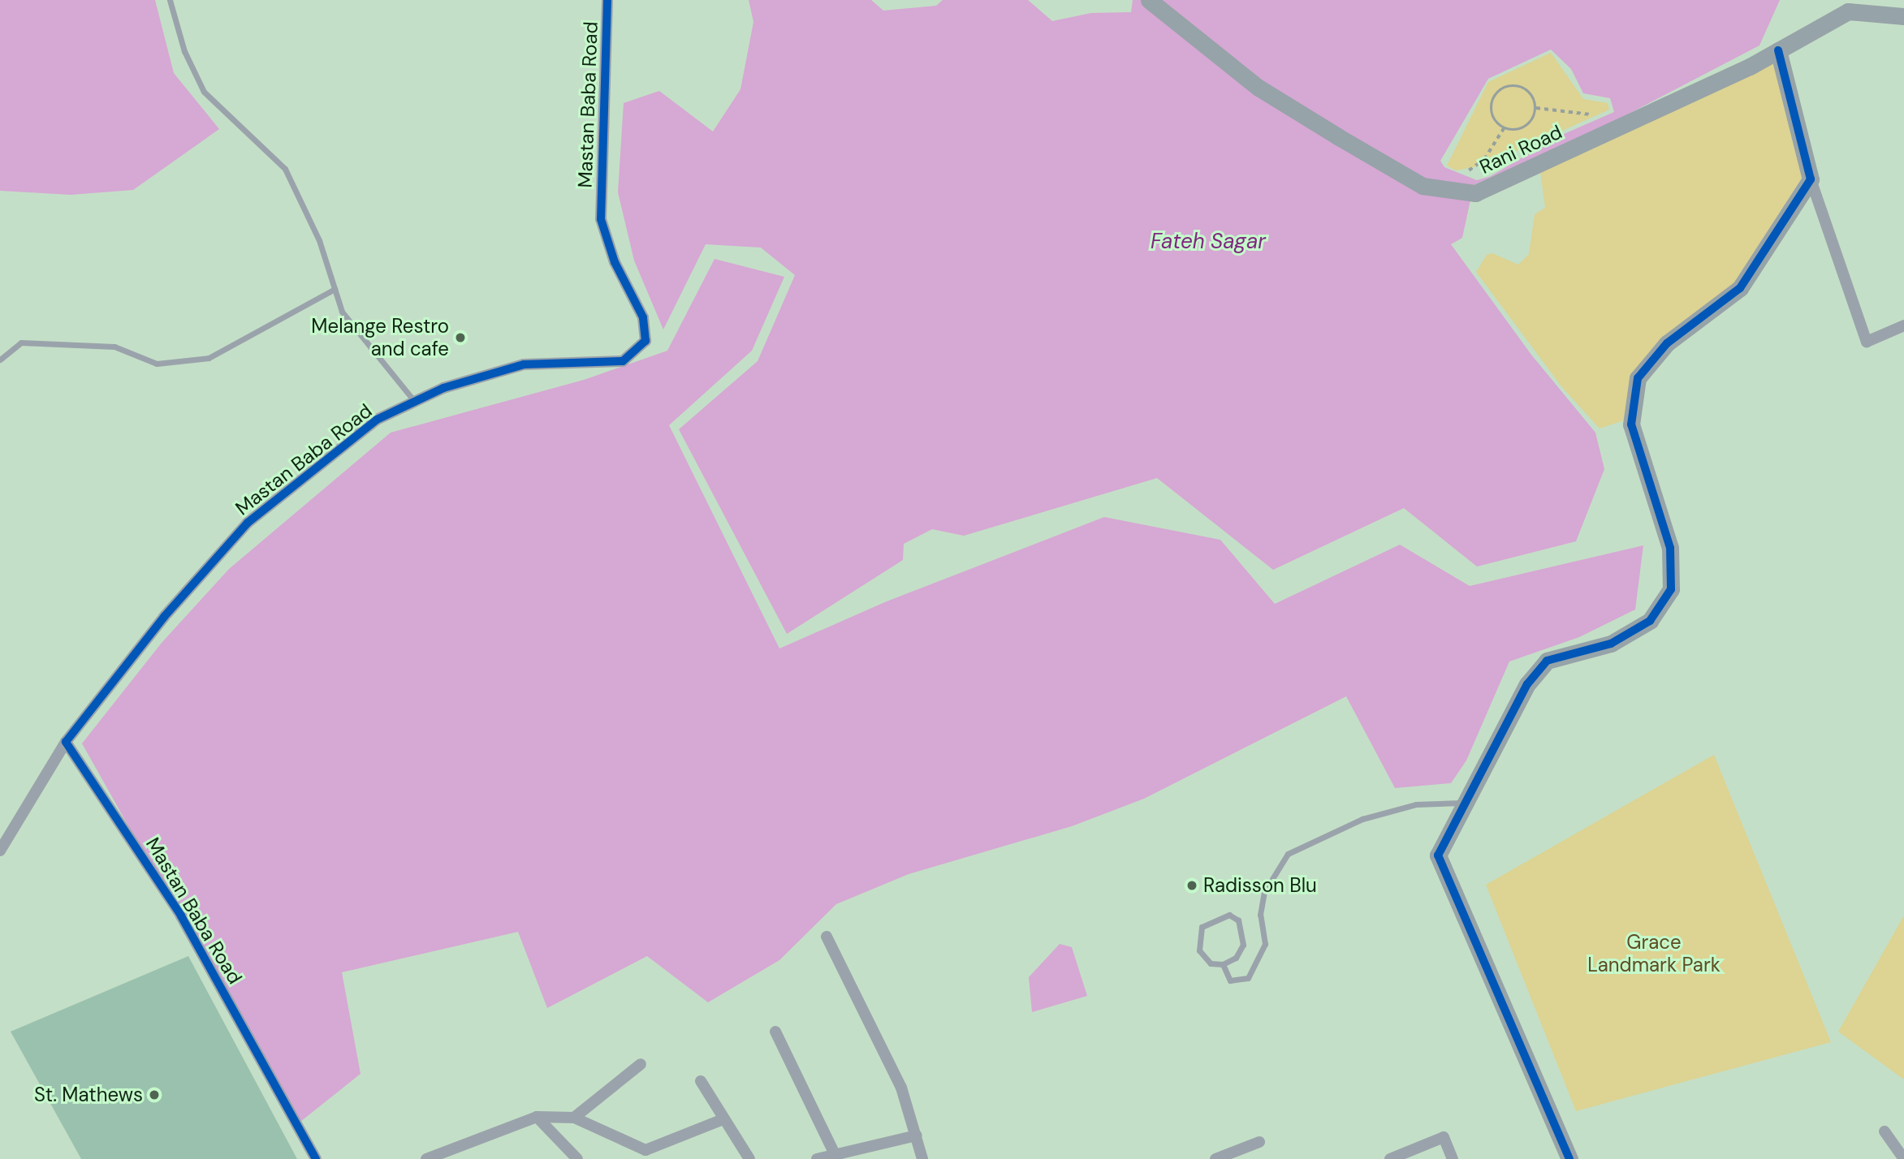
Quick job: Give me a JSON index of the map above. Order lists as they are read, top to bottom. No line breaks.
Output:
{"streets":{"street":["Mastan Baba Road","Rani Road"]},"water":["Fateh Sagar"],"parks":["Grace Landmark Park"],"places":["Melange Restro and cafe","Radisson Blu","St. Mathews"]}
